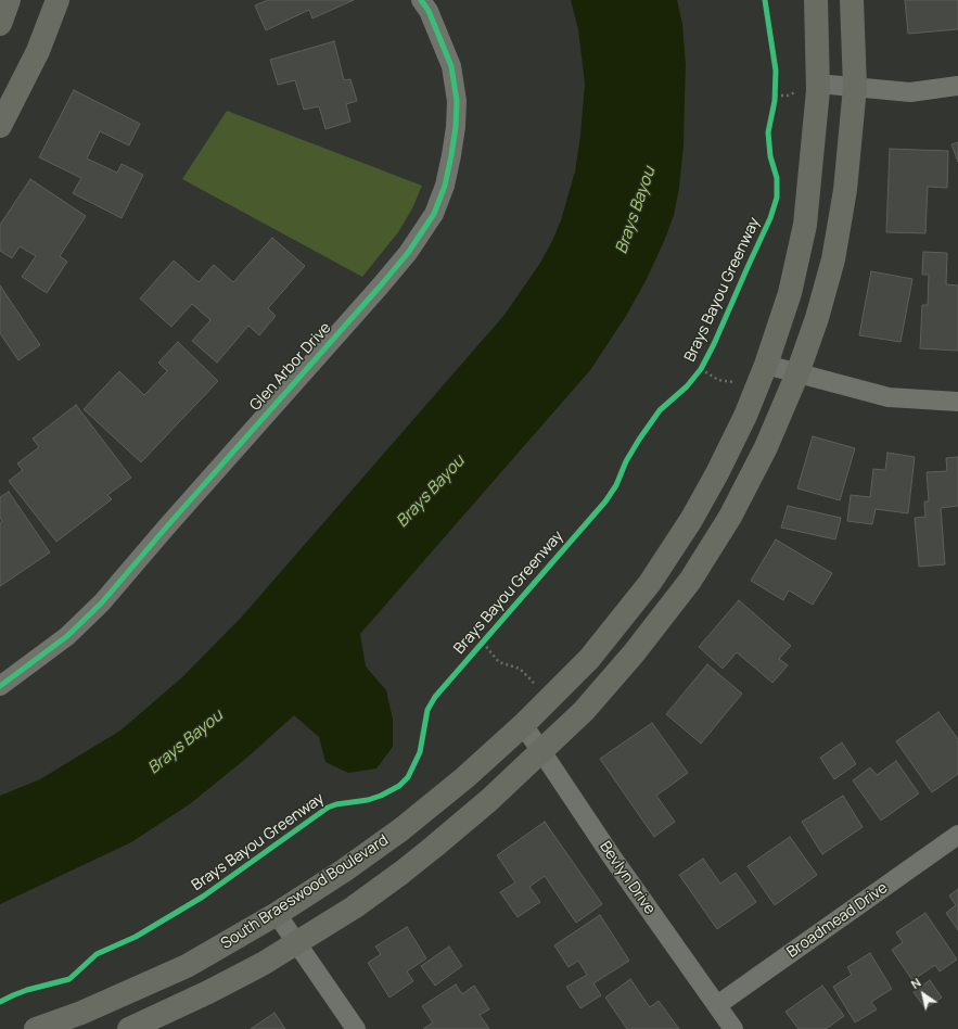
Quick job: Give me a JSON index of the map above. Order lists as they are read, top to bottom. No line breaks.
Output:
{"streets":{"main road":["South Braeswood Boulevard"],"street":["Glen Arbor Drive","Bevlyn Drive","Broadmead Drive"],"cycle path":["Brays Bayou Greenway"]},"crossings":[["Bevlyn Drive","South Braeswood Boulevard"],["Bevlyn Drive","Broadmead Drive"]],"water":["Brays Bayou"],"north":"top left"}
